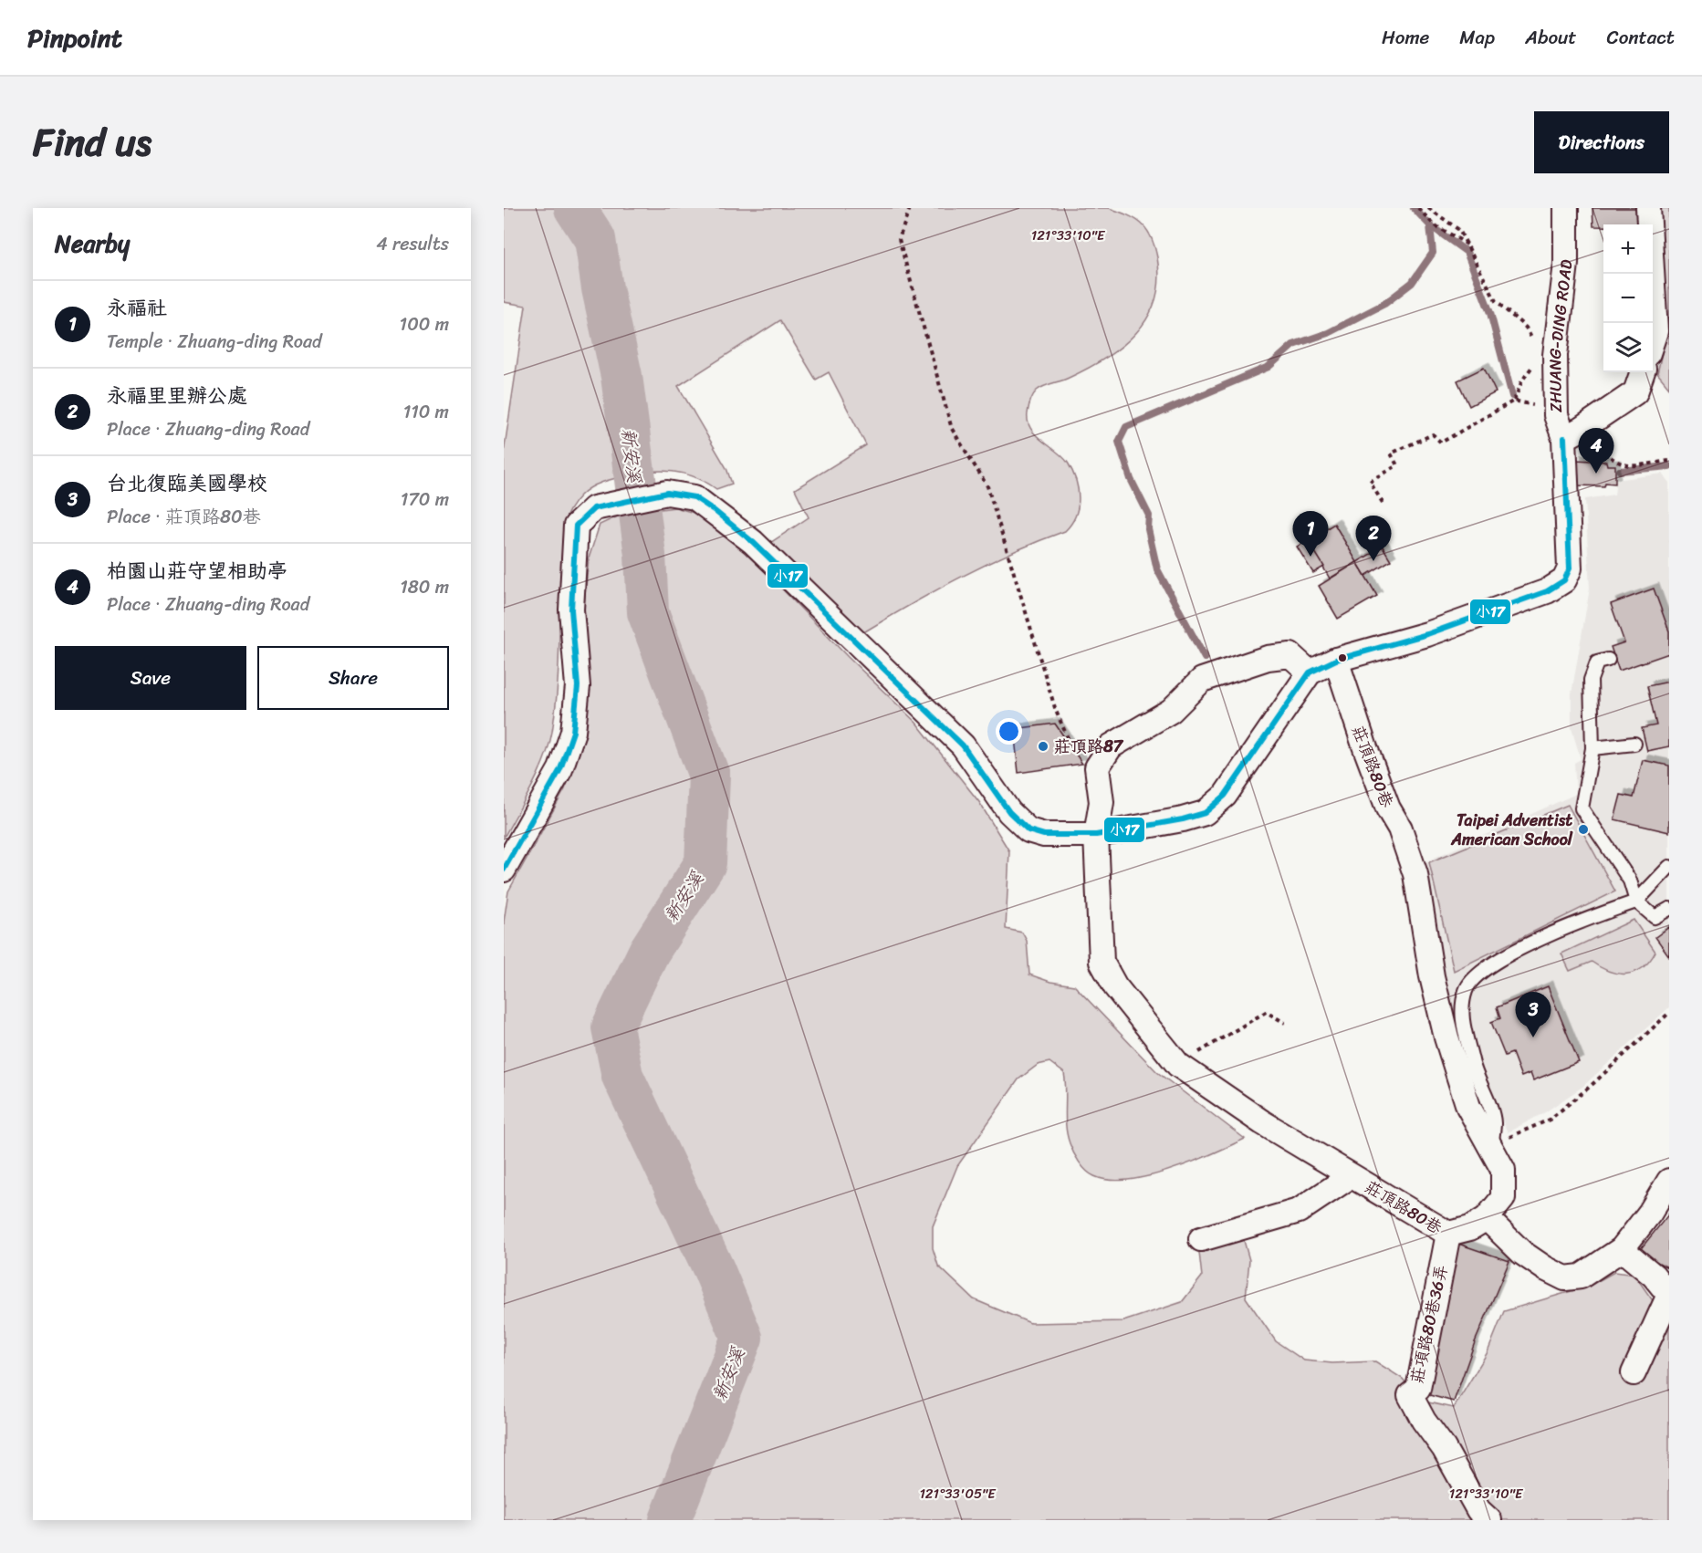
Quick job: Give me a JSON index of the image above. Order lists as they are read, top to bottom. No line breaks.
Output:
{"streets":{"street":["ZHUANG-DING ROAD","莊頂路80巷","莊項路80巷36弄"]},"crossings":[["ZHUANG-DING ROAD","莊頂路80巷"],["莊頂路80巷","莊項路80巷36弄"]],"water":["新安溪"],"places":["莊頂路87","Taipei Adventist American School"],"lines":["transit line 小17"],"page":{"header":"Pinpoint","nav":["Home","Map","About","Contact"],"title":"Find us","buttons":["Directions",["Save","Share"]],"heading":["Nearby","4 results"],"map_buttons":["+","−"],"list":[{"mark":"1","name":"永福社","note":"Temple · Zhuang-ding Road","value":"100 m"},{"mark":"2","name":"永福里里辦公處","note":"Place · Zhuang-ding Road","value":"110 m"},{"mark":"3","name":"台北復臨美國學校","note":"Place · 莊頂路80巷","value":"170 m"},{"mark":"4","name":"柏園山莊守望相助亭","note":"Place · Zhuang-ding Road","value":"180 m"}],"pins":["4","1","2","3"]},"coordinates":["121°33'10\"E","121°33'05\"E"]}
